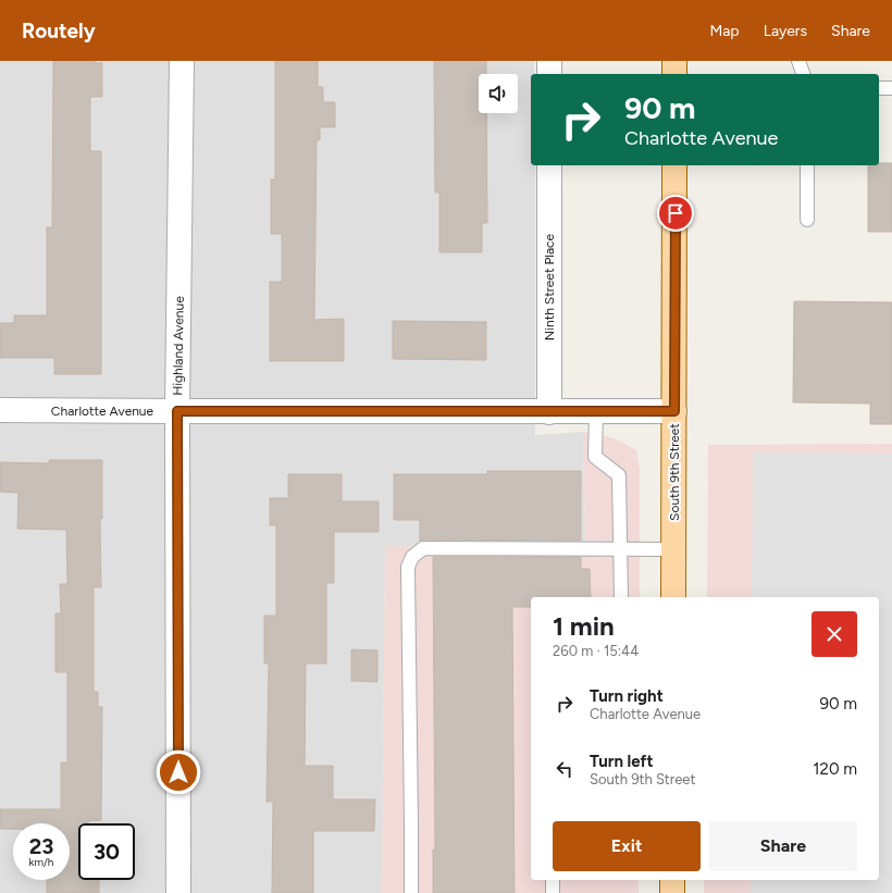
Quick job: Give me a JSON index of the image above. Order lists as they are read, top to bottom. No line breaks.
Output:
{"streets":{"main road":["South 9th Street"],"street":["Ninth Street Place","Highland Avenue","Charlotte Avenue"]},"crossings":[["Ninth Street Place","Charlotte Avenue"],["Highland Avenue","Charlotte Avenue"],["Charlotte Avenue","South 9th Street"]],"page":{"header":"Routely","nav":["Map","Layers","Share"],"turn":["90 m","Charlotte Avenue"],"heading":["1 min","260 m · 15:44"],"list":[{"name":"Turn right","note":"Charlotte Avenue","value":"90 m"},{"name":"Turn left","note":"South 9th Street","value":"120 m"}],"buttons":["Exit","Share"],"speed":"23 km/h","limit":"30"}}
